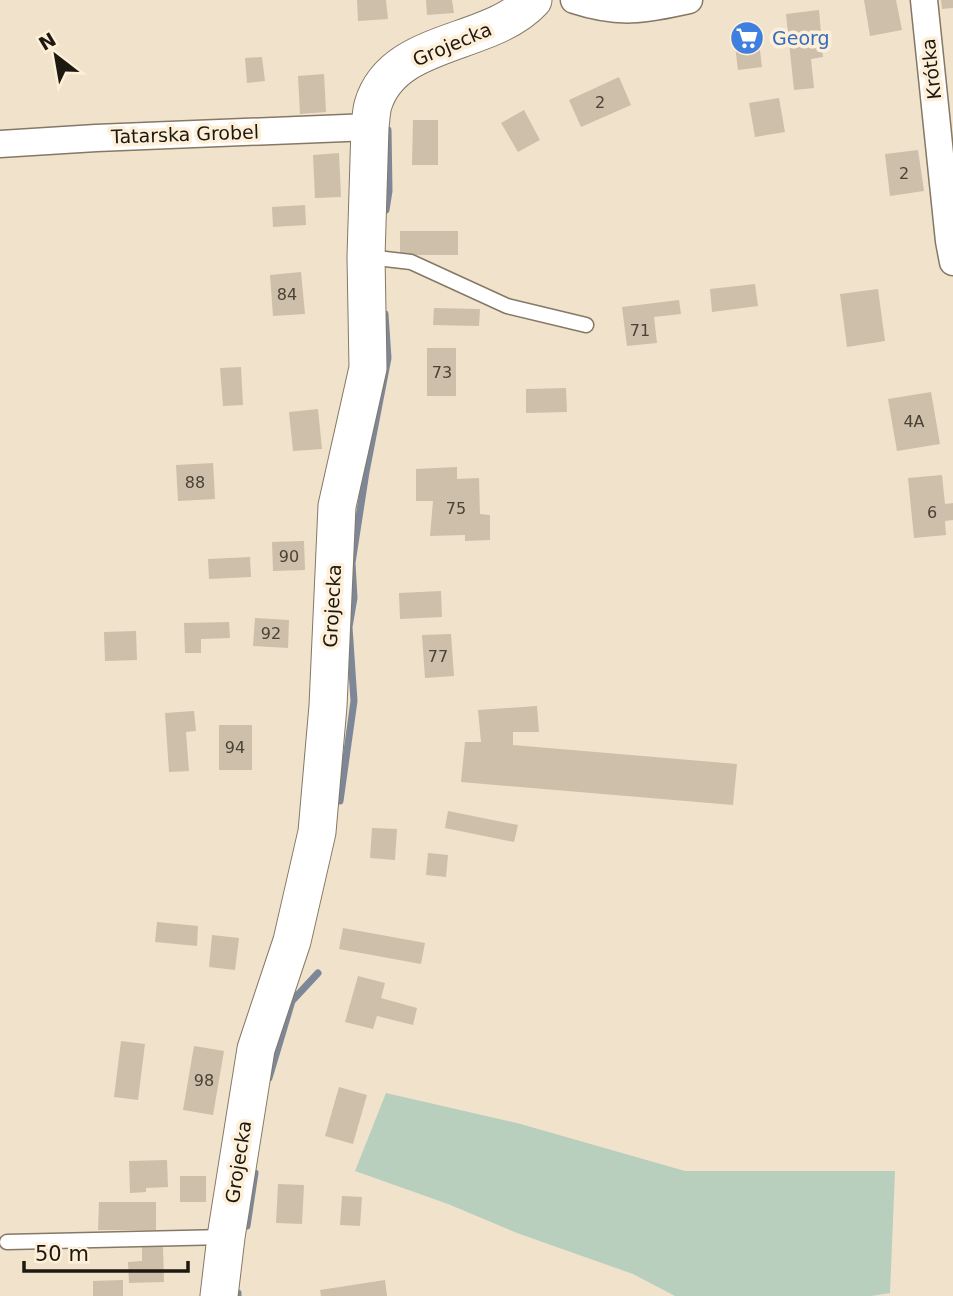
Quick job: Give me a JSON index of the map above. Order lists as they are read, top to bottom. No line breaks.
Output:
{"streets":{"street":["Grojecka","Krótka","Tatarska Grobel"]},"crossings":[["Grojecka","Tatarska Grobel"]],"places":{"supermarket":["Georg"]},"house_numbers":["2","2","84","71","73","4A","88","75","6","90","92","77","94","98"],"scale_bar":"50 m","north":"top left"}
